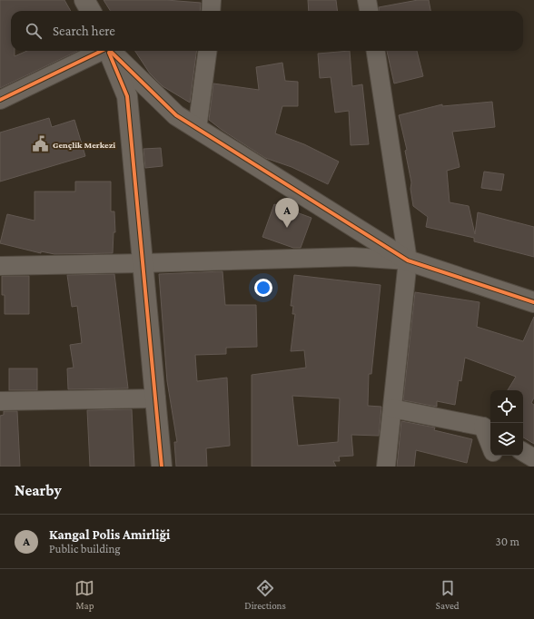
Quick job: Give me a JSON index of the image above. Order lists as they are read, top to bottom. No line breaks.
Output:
{"places":{"public building":["Gençlik Merkezi"]},"page":{"search":"Search here","pins":"A","heading":"Nearby","list":[{"mark":"A","name":"Kangal Polis Amirliği","note":"Public building","value":"30 m"}],"nav":["Map","Directions","Saved"]}}
